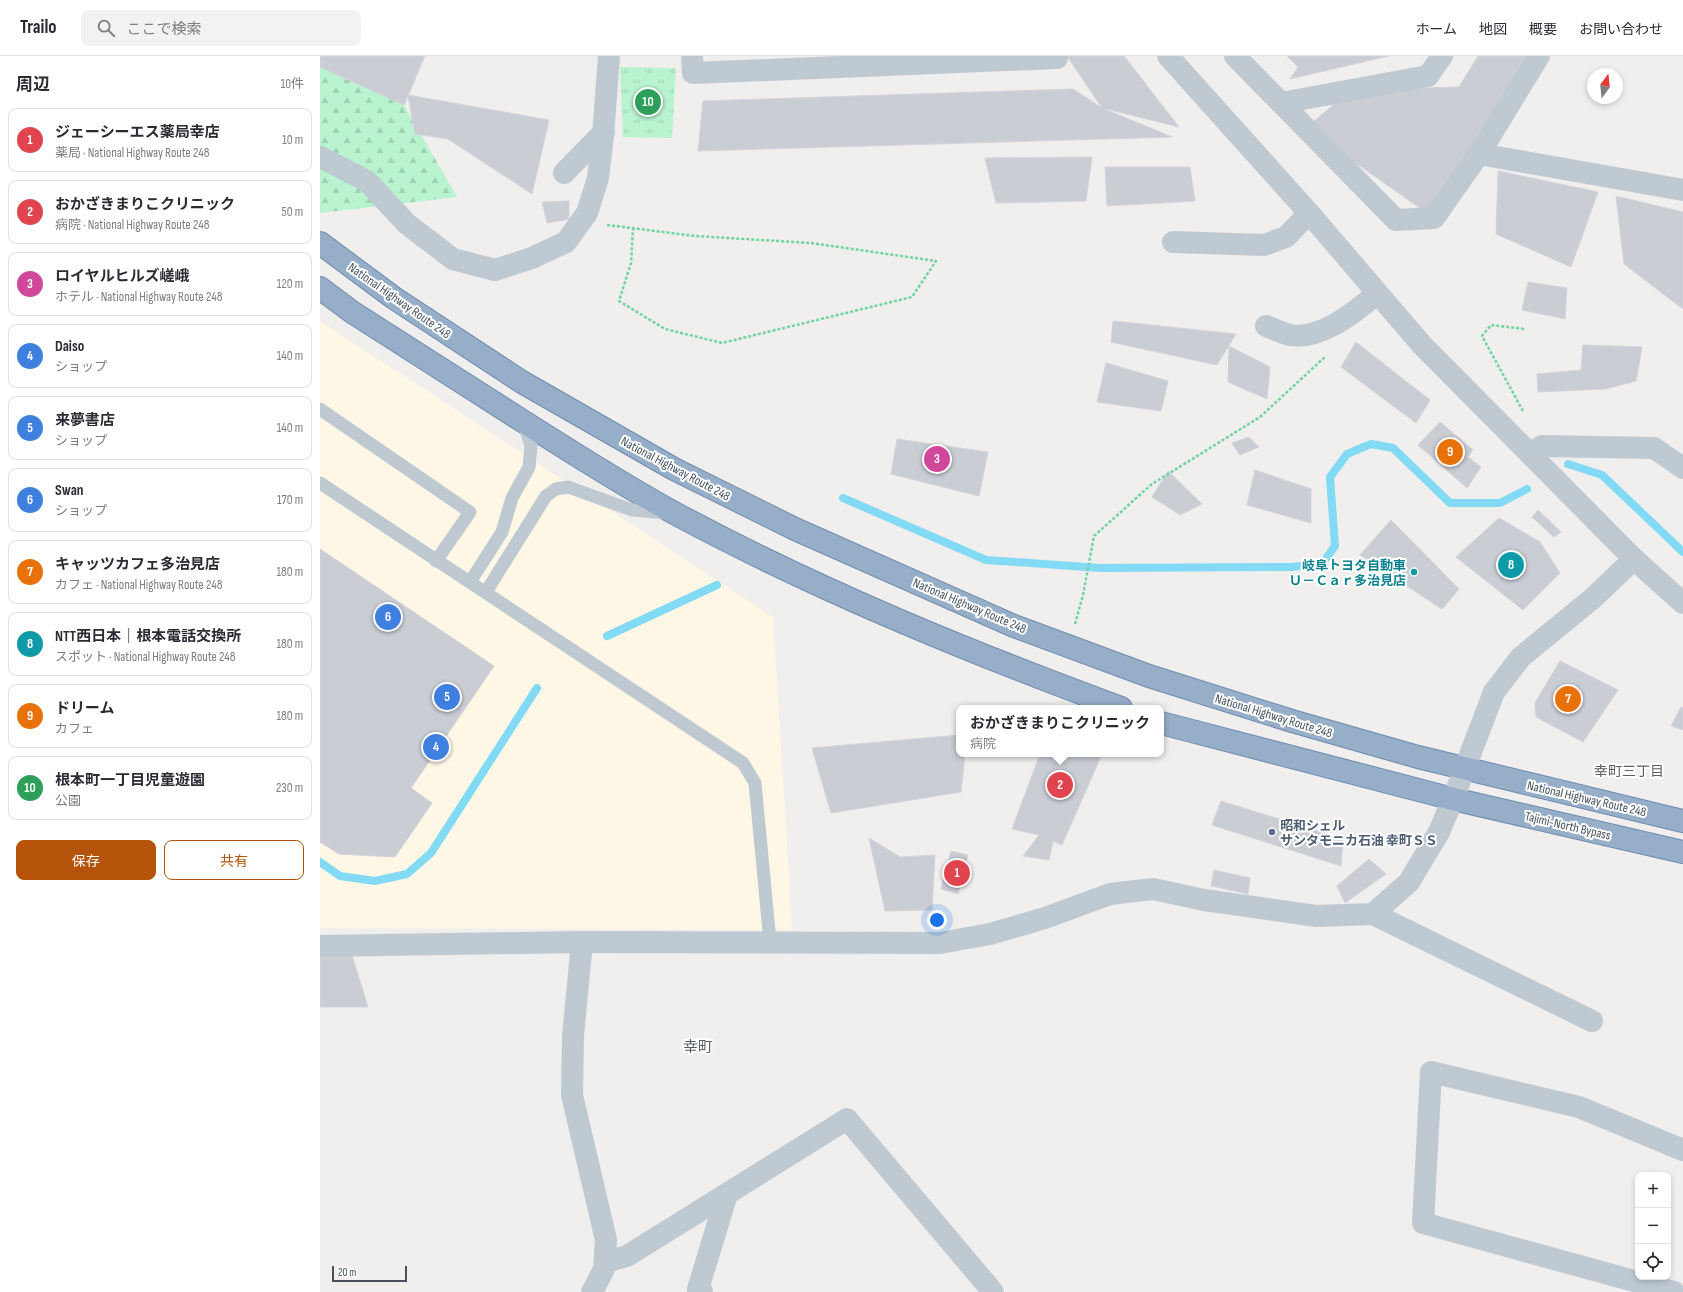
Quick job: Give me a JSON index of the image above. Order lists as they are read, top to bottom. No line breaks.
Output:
{"streets":{"highway":["National Highway Route 248","Tajimi-North Bypass"]},"districts":["幸町三丁目","幸町"],"places":["岐阜トヨタ自動車 Ｕ－Ｃａｒ多治見店","昭和シェル サンタモニカ石油 幸町ＳＳ"],"scale_bar":"20 m","north":"top","page":{"header":"Trailo","search":"ここで検索","nav":["ホーム","地図","概要","お問い合わせ"],"heading":["周辺","10件"],"pins":["10","9","3","8","6","5","7","4","2","1"],"list":[{"mark":"1","name":"ジェーシーエス薬局幸店","note":"薬局 · National Highway Route 248","value":"10 m"},{"mark":"2","name":"おかざきまりこクリニック","note":"病院 · National Highway Route 248","value":"50 m"},{"mark":"3","name":"ロイヤルヒルズ嵯峨","note":"ホテル · National Highway Route 248","value":"120 m"},{"mark":"4","name":"Daiso","note":"ショップ","value":"140 m"},{"mark":"5","name":"来夢書店","note":"ショップ","value":"140 m"},{"mark":"6","name":"Swan","note":"ショップ","value":"170 m"},{"mark":"7","name":"キャッツカフェ多治見店","note":"カフェ · National Highway Route 248","value":"180 m"},{"mark":"8","name":"NTT西日本｜根本電話交換所","note":"スポット · National Highway Route 248","value":"180 m"},{"mark":"9","name":"ドリーム","note":"カフェ","value":"180 m"},{"mark":"10","name":"根本町一丁目児童遊園","note":"公園","value":"230 m"}],"popup":["おかざきまりこクリニック","病院"],"buttons":["保存","共有"],"map_buttons":["+","−"],"scale":"20 m"}}
